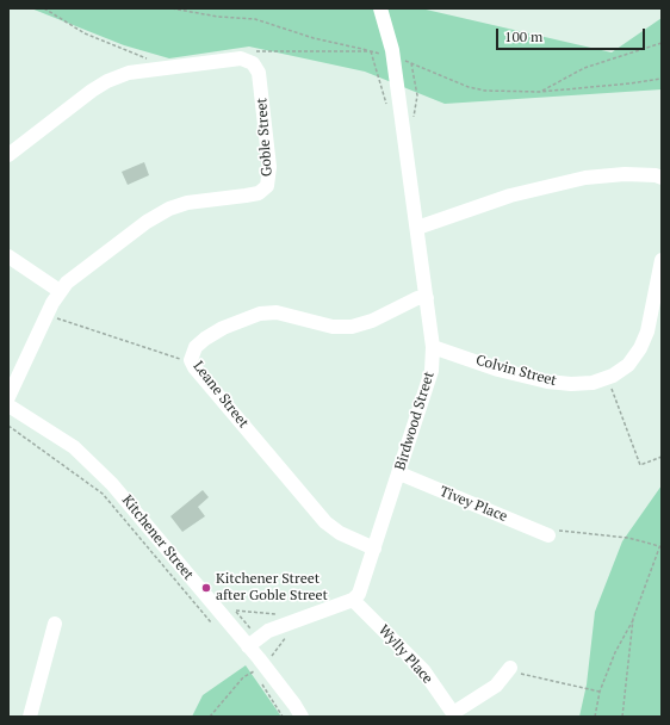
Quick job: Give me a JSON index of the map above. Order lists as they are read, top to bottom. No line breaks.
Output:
{"streets":{"street":["Goble Street","Colvin Street","Leane Street","Birdwood Street","Tivey Place","Kitchener Street","Wylly Place"]},"crossings":[["Colvin Street","Birdwood Street"],["Leane Street","Birdwood Street"],["Birdwood Street","Tivey Place"],["Birdwood Street","Wylly Place"]],"places":["Kitchener Street after Goble Street"],"scale_bar":"100 m"}
